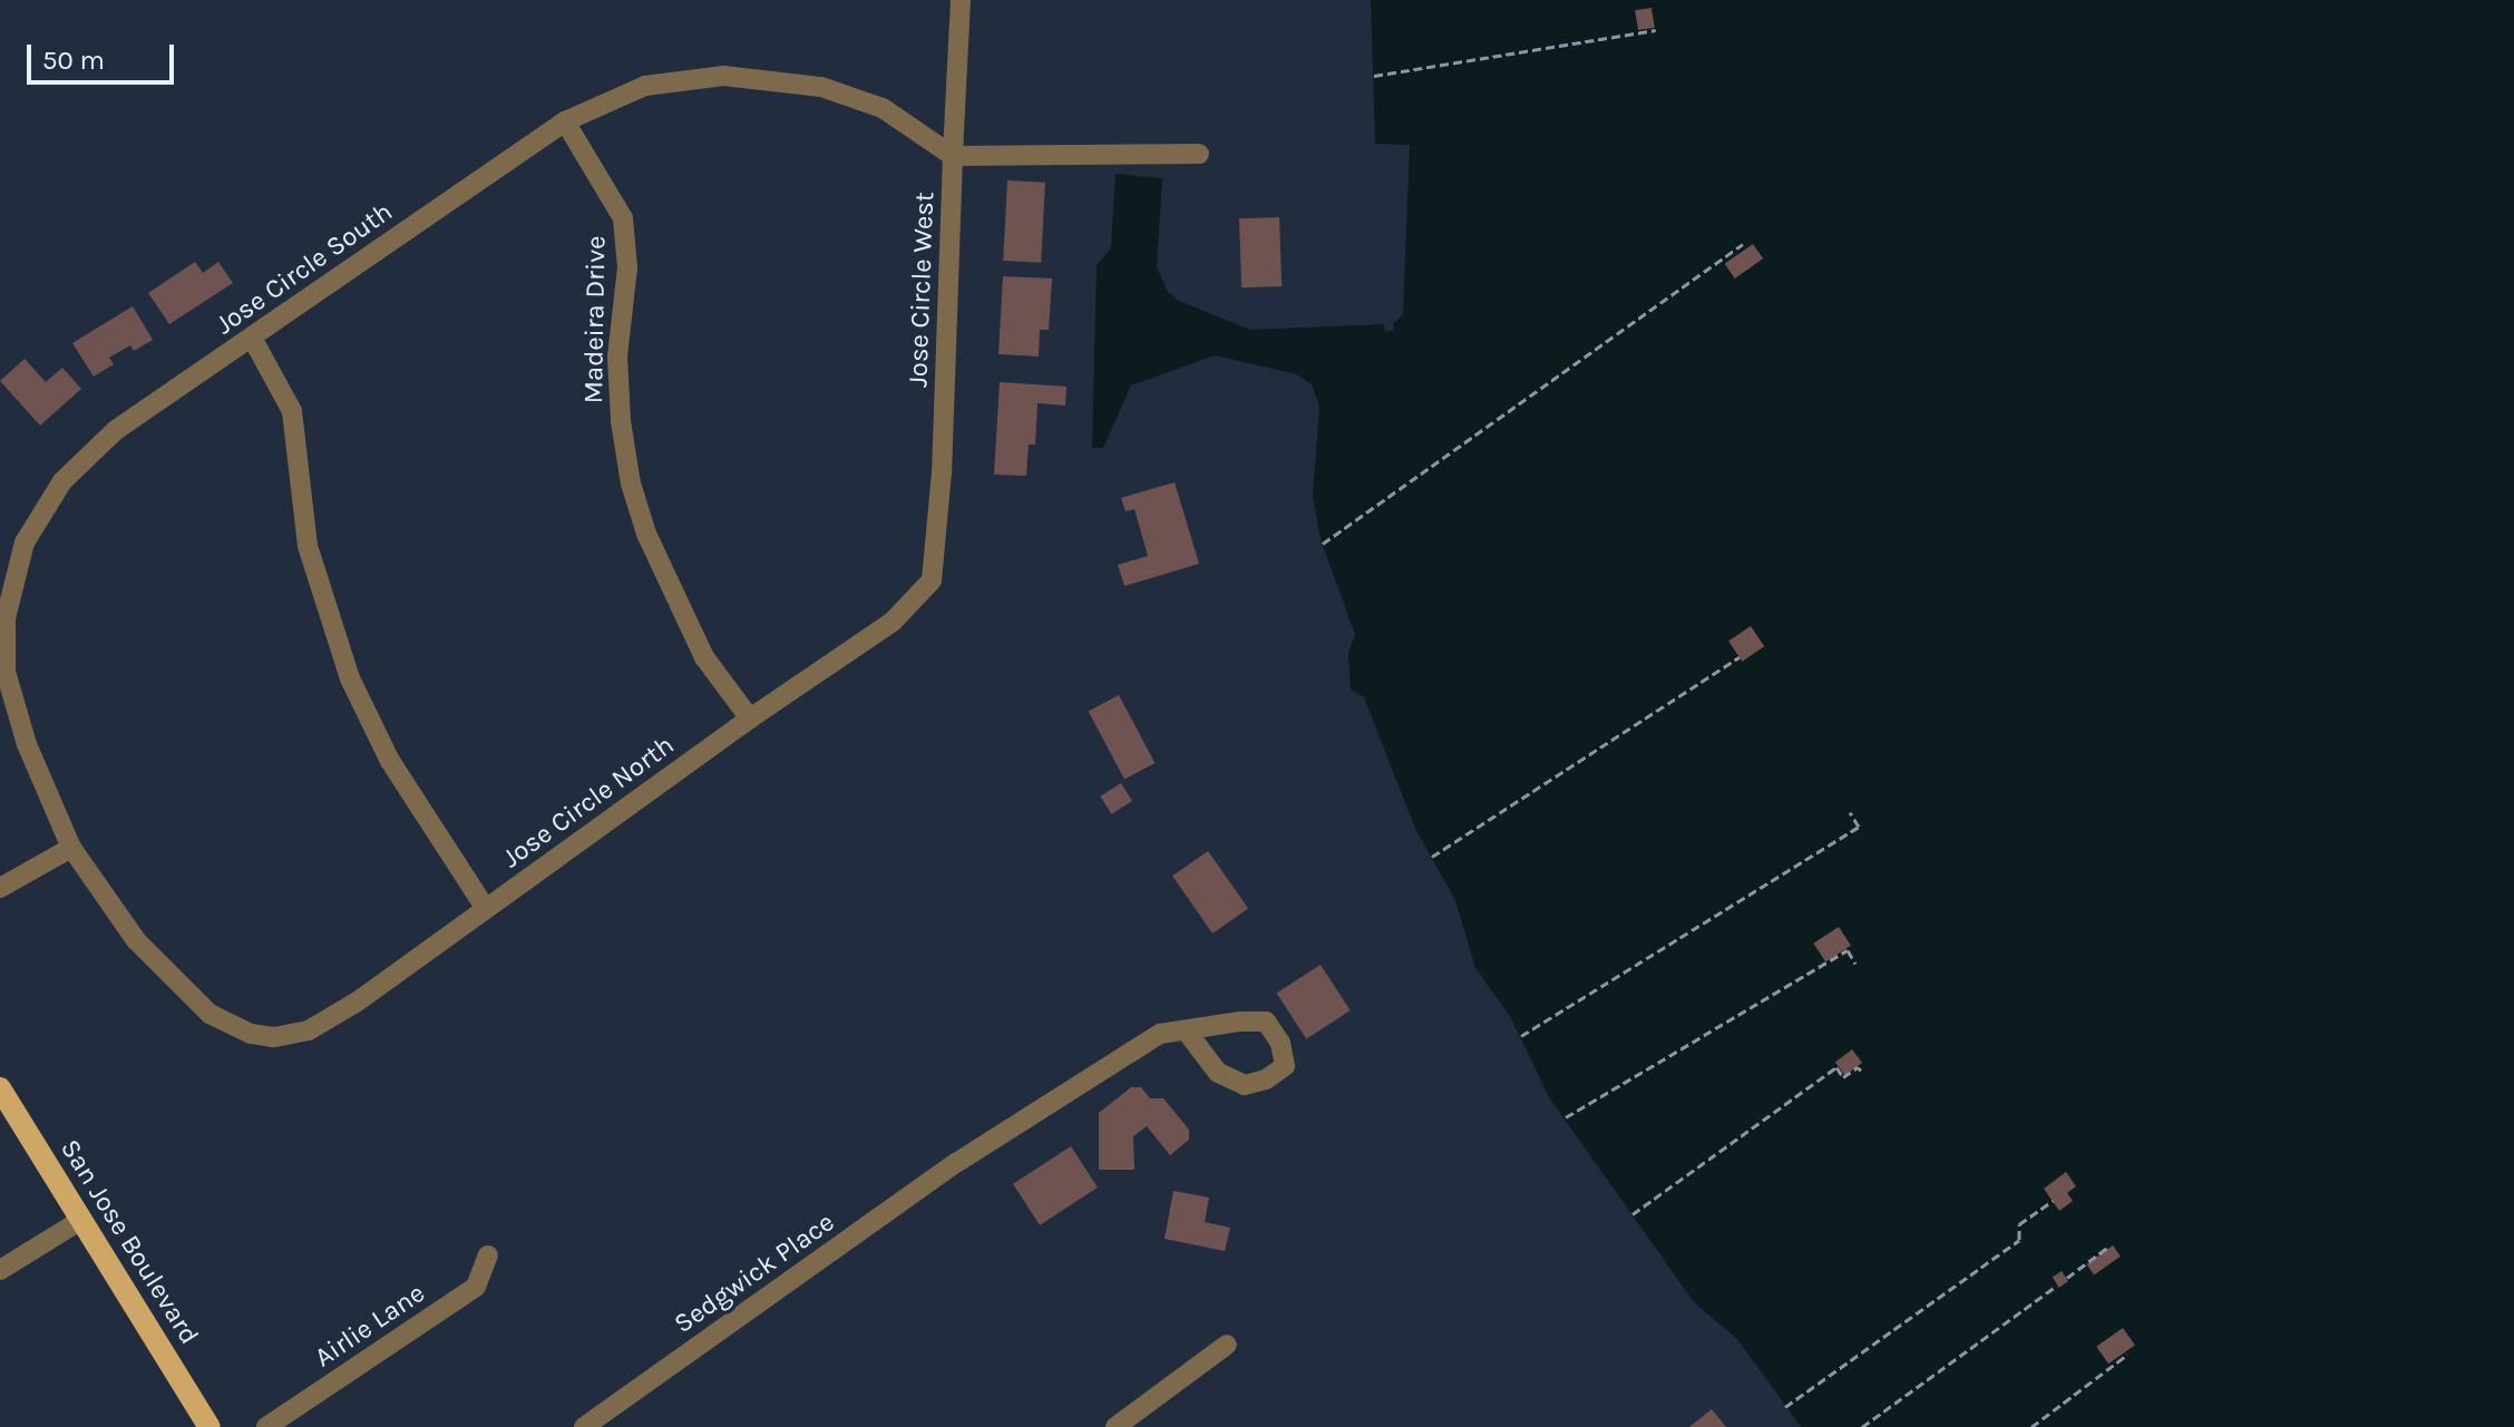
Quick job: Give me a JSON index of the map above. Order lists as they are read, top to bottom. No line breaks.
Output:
{"streets":{"main road":["San Jose Boulevard"],"street":["Jose Circle South","Jose Circle West","Madeira Drive","Jose Circle North","Sedgwick Place","Airlie Lane"]},"crossings":[["Jose Circle South","Jose Circle West"],["Jose Circle South","Madeira Drive"],["Jose Circle South","Jose Circle North"],["Jose Circle West","Jose Circle North"],["Madeira Drive","Jose Circle North"]],"scale_bar":"50 m"}
